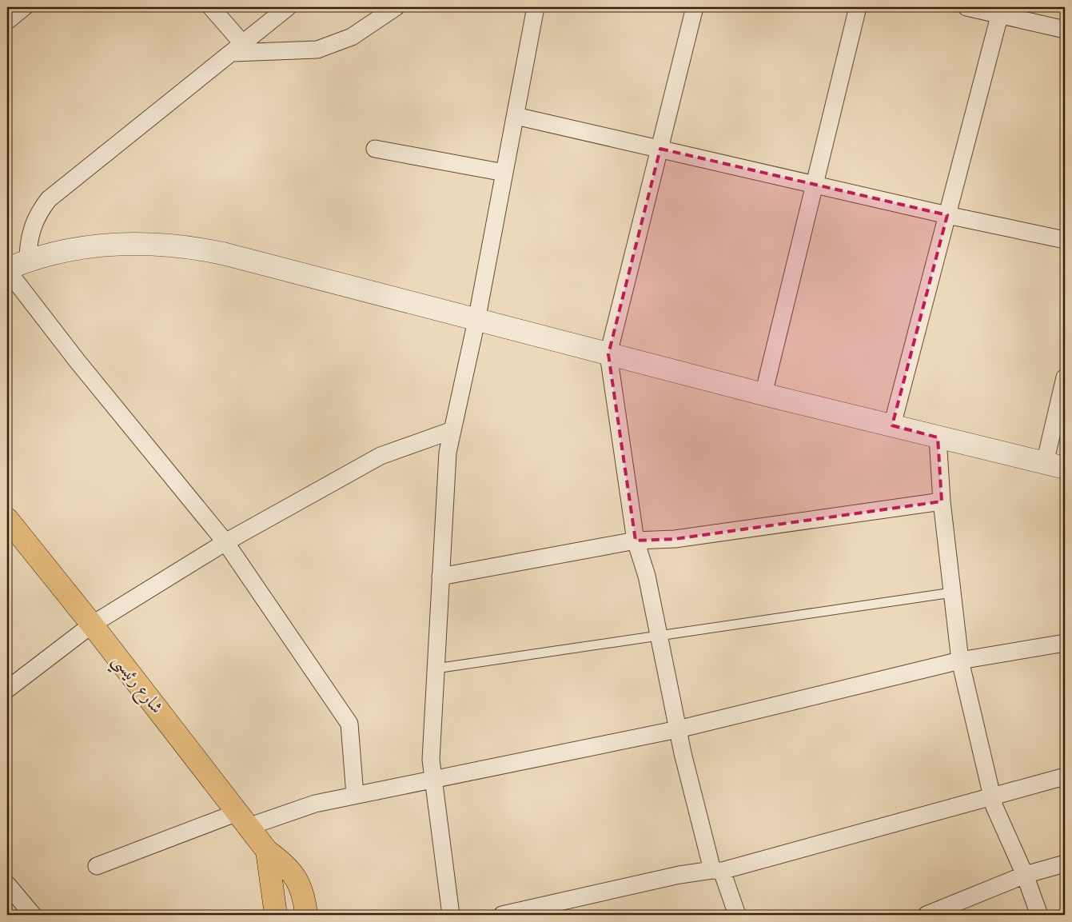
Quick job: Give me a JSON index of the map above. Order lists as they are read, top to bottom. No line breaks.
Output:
{"streets":{"highway":["شارع رئيسي"]}}
